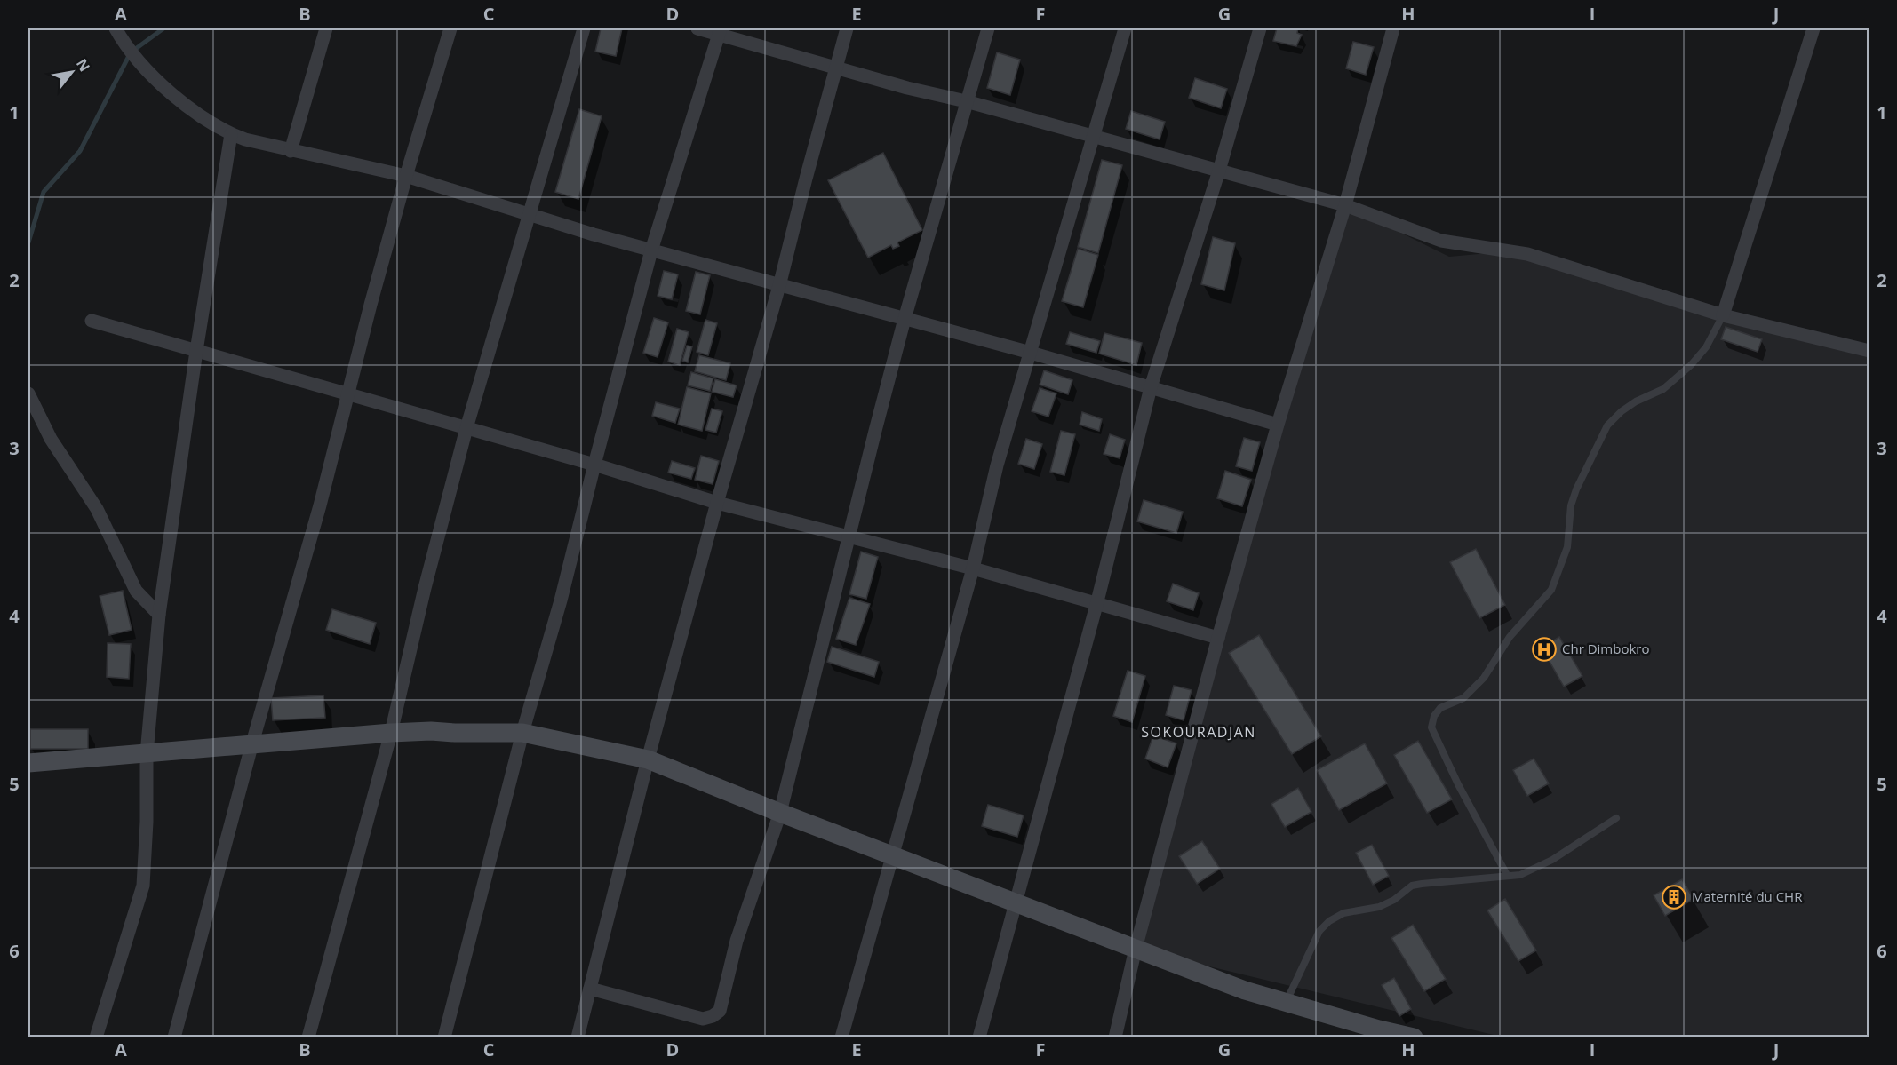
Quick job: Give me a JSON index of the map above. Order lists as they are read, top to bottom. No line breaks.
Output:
{"districts":["SOKOURADJAN"],"places":{"hospital":["Chr Dimbokro"],"building":["Maternité du CHR"]},"north":"top right","grid":{"columns":["A","B","C","D","E","F","G","H","I","J"],"rows":["1","2","3","4","5","6"]}}
